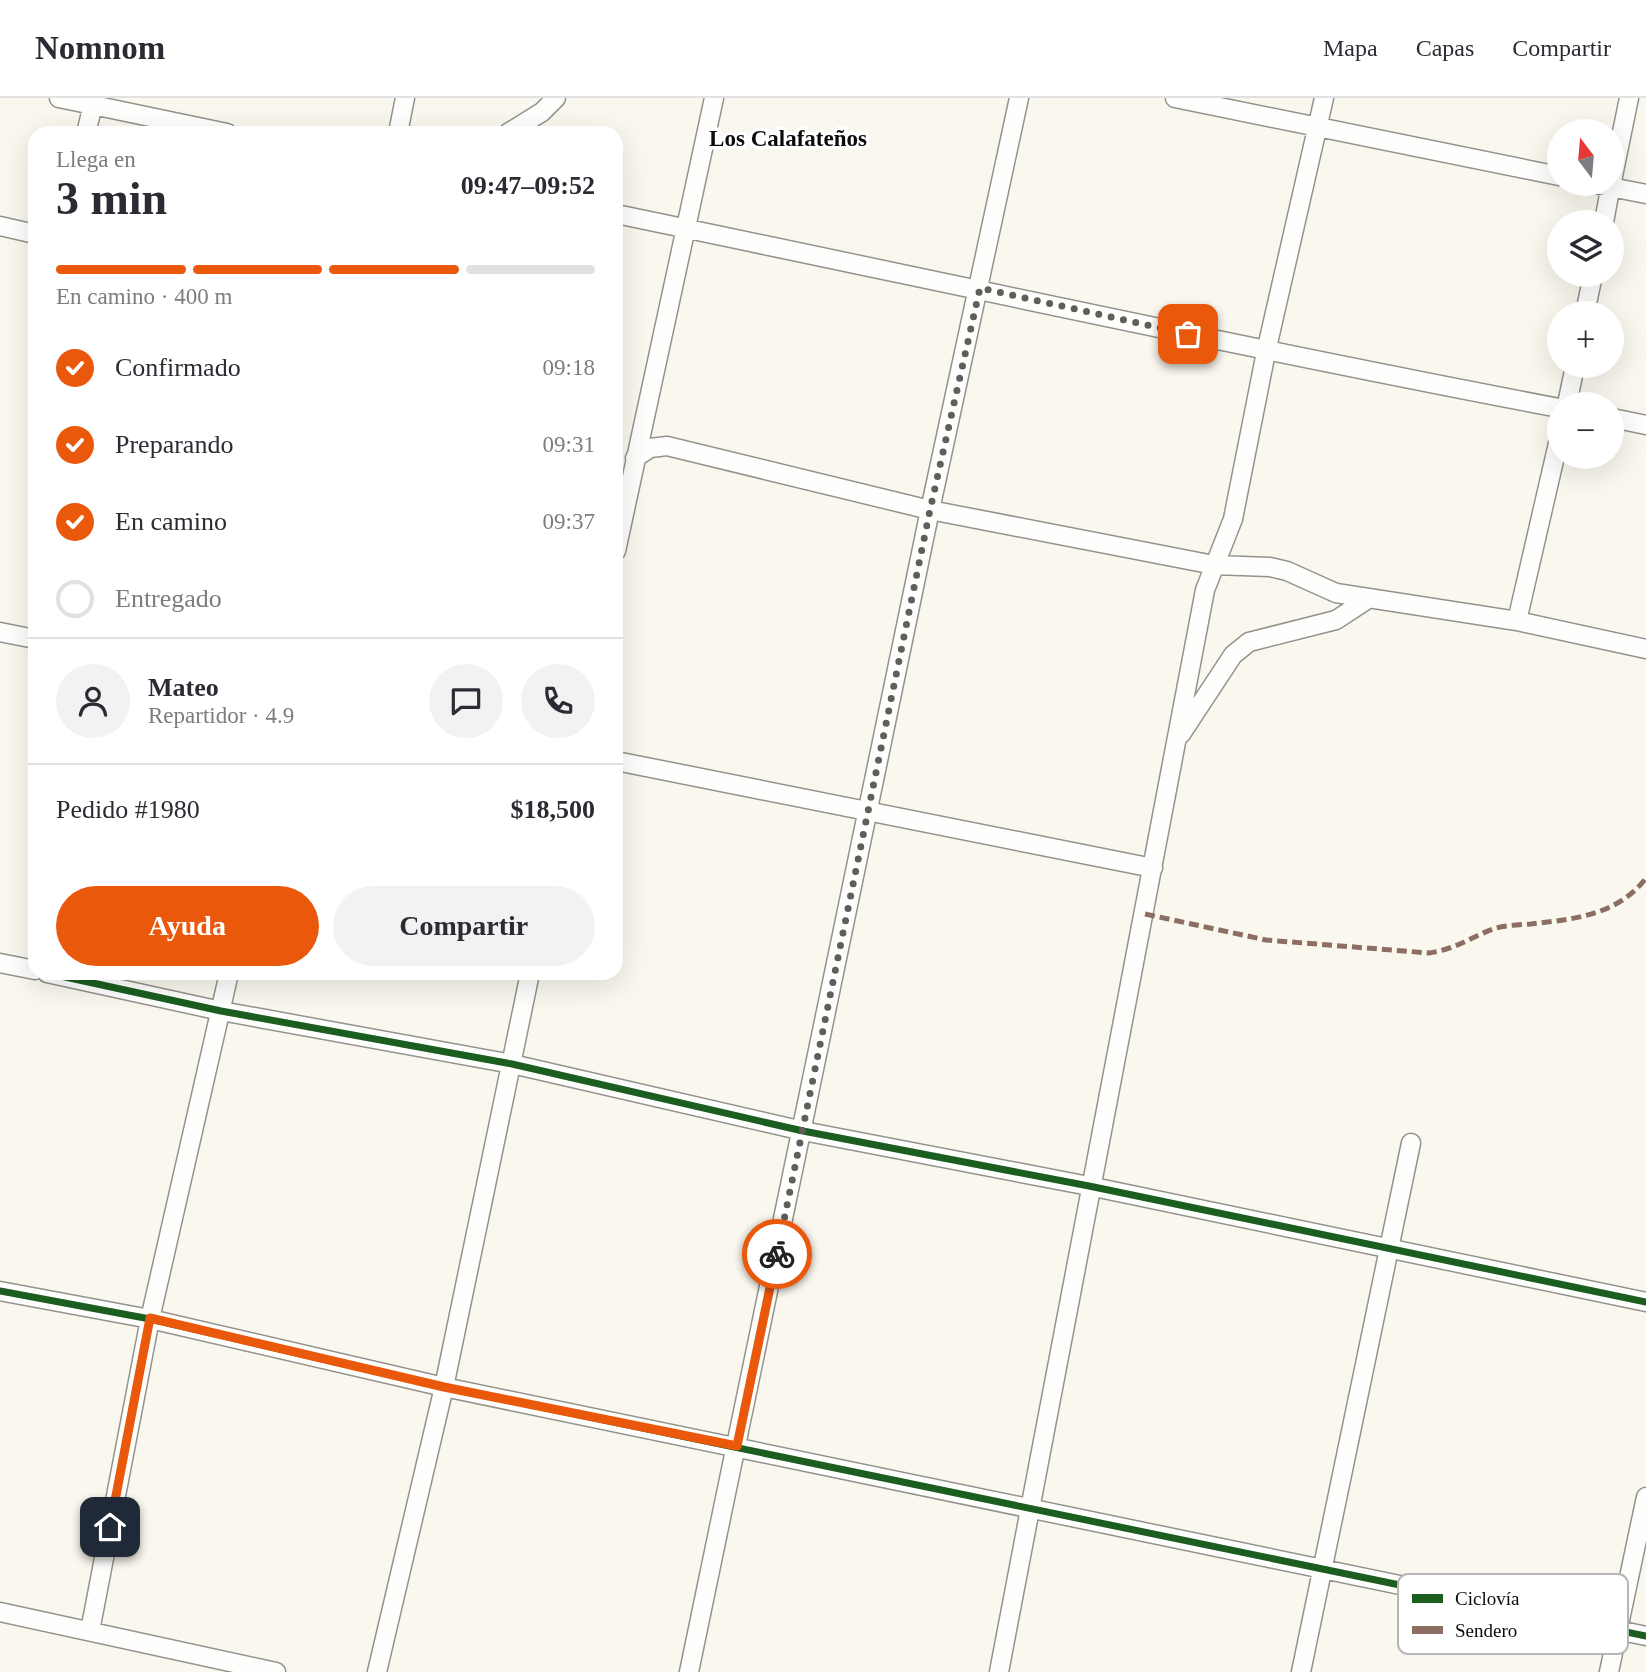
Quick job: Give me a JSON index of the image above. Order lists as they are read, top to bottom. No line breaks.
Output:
{"districts":["Los Calafateños"],"legend":["Ciclovía","Sendero"],"north":"top","page":{"header":"Nomnom","nav":["Mapa","Capas","Compartir"],"map_buttons":["+","−"],"heading":["3 min","Llega en","09:47–09:52"],"panel":["Mateo","Repartidor · 4.9","Pedido #1980","$18,500"],"bar":"En camino · 400 m","list":[["Confirmado","09:18"],["Preparando","09:31"],["En camino","09:37"],"Entregado"],"buttons":["Ayuda","Compartir"]}}
